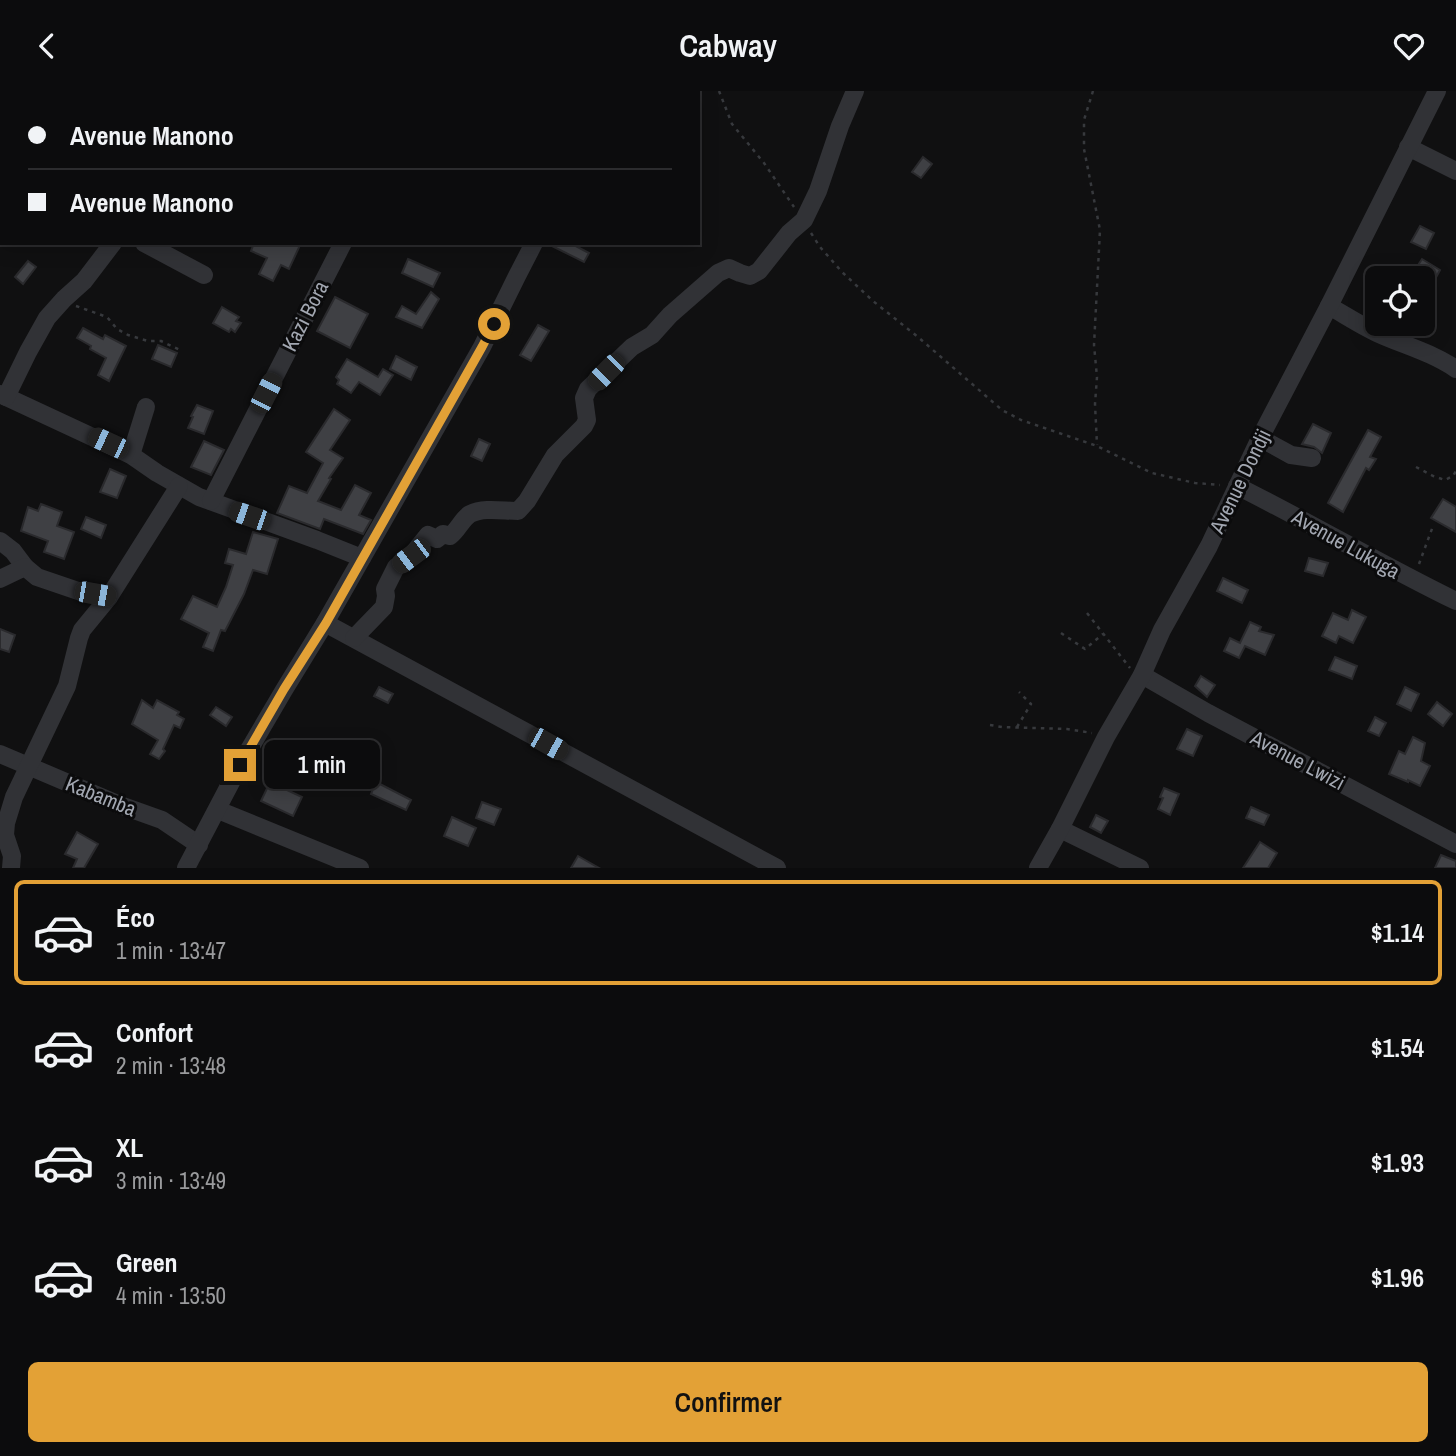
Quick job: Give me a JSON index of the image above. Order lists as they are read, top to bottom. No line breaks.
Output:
{"streets":{"street":["Kazi Bora","Avenue Dondji","Avenue Lukuga","Avenue Lwizi","Kabamba"]},"crossings":[["Avenue Dondji","Avenue Lukuga"],["Avenue Dondji","Avenue Lwizi"]],"page":{"header":"Cabway","banner":["Avenue Manono","Avenue Manono"],"bubble":"1 min","list":[{"name":"Éco","note":"1 min · 13:47","value":"$1.14"},{"name":"Confort","note":"2 min · 13:48","value":"$1.54"},{"name":"XL","note":"3 min · 13:49","value":"$1.93"},{"name":"Green","note":"4 min · 13:50","value":"$1.96"}],"buttons":"Confirmer"}}
